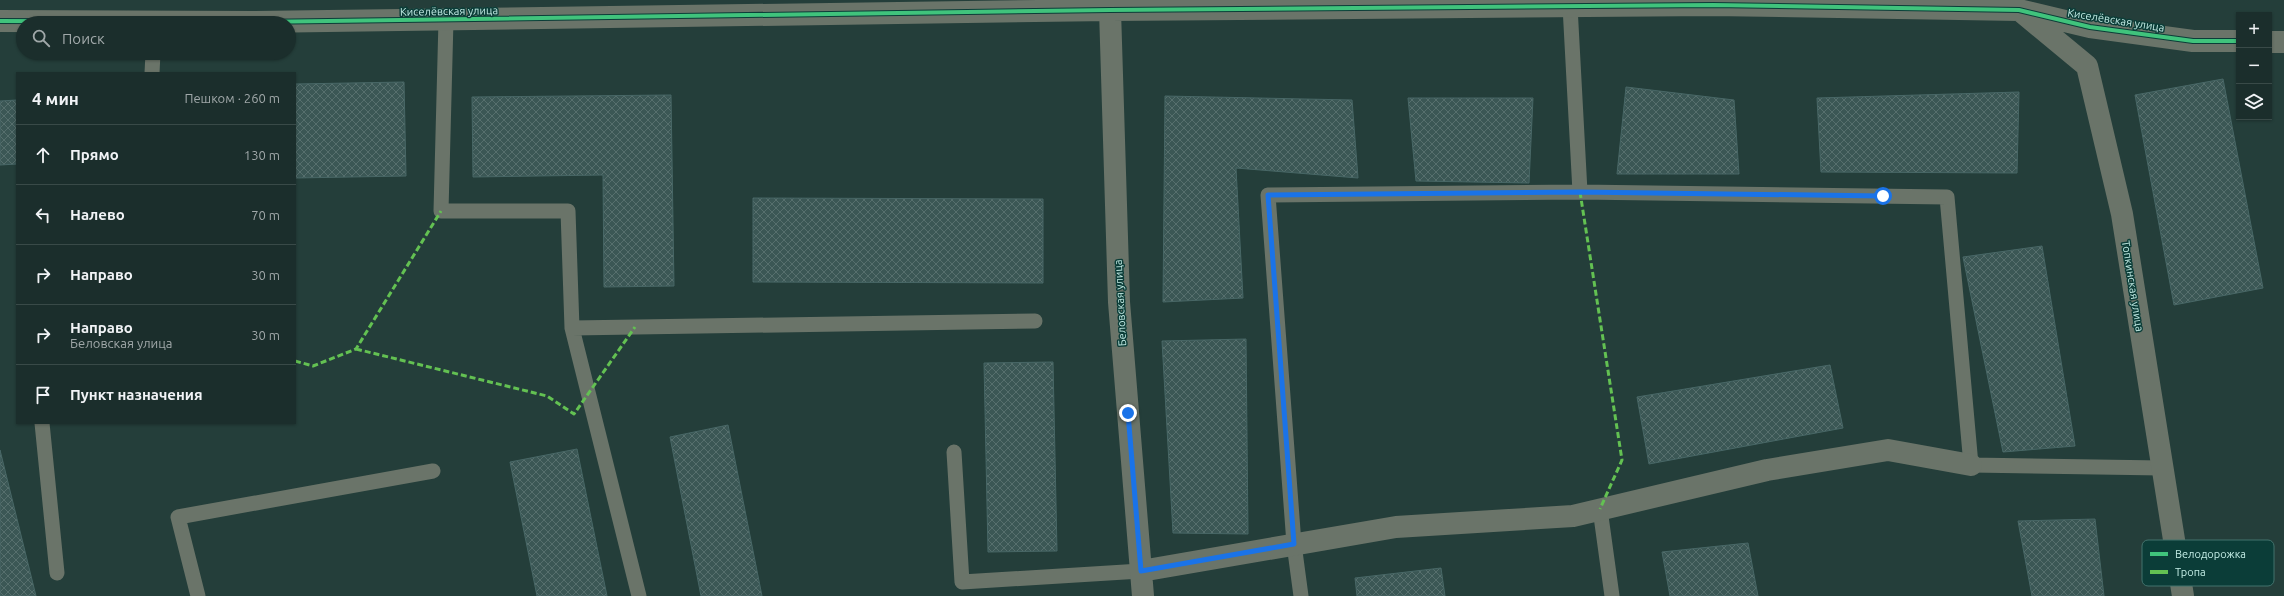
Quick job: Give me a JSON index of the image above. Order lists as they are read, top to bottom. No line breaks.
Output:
{"streets":{"street":["Киселёвская улица","Топкинская улица","Беловская улица"]},"crossings":[["Киселёвская улица","Топкинская улица"],["Киселёвская улица","Беловская улица"]],"legend":["Велодорожка","Тропа"],"page":{"map_buttons":["+","−"],"search":"Поиск","heading":["4 мин","Пешком · 260 m"],"list":[["Прямо","130 m"],["Налево","70 m"],["Направо","30 m"],["Направо","Беловская улица","30 m"],"Пункт назначения"]}}
